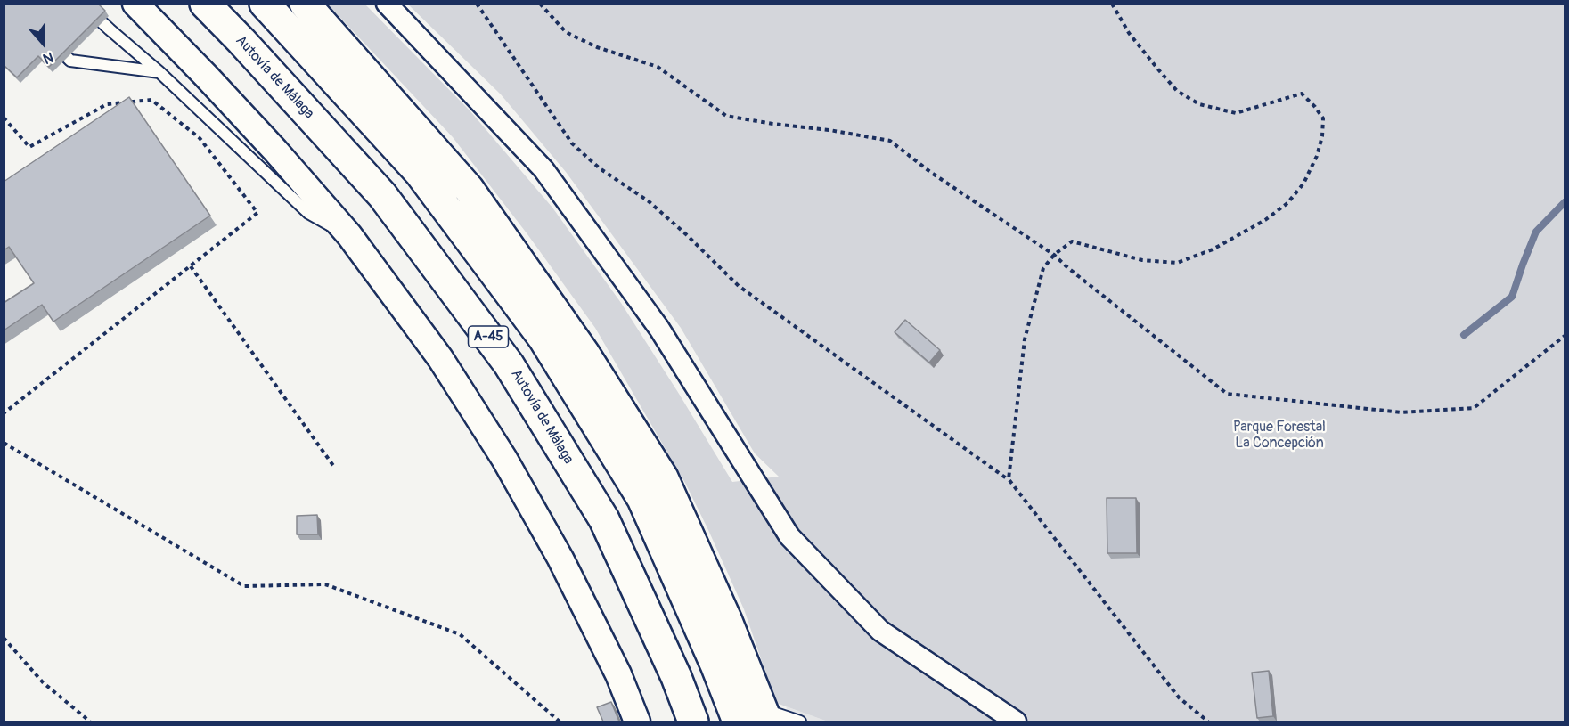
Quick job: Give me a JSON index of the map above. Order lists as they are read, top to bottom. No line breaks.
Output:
{"streets":{"highway":["Autovía de Málaga","A-45"]},"parks":["Parque Forestal La Concepción"],"north":"bottom"}
